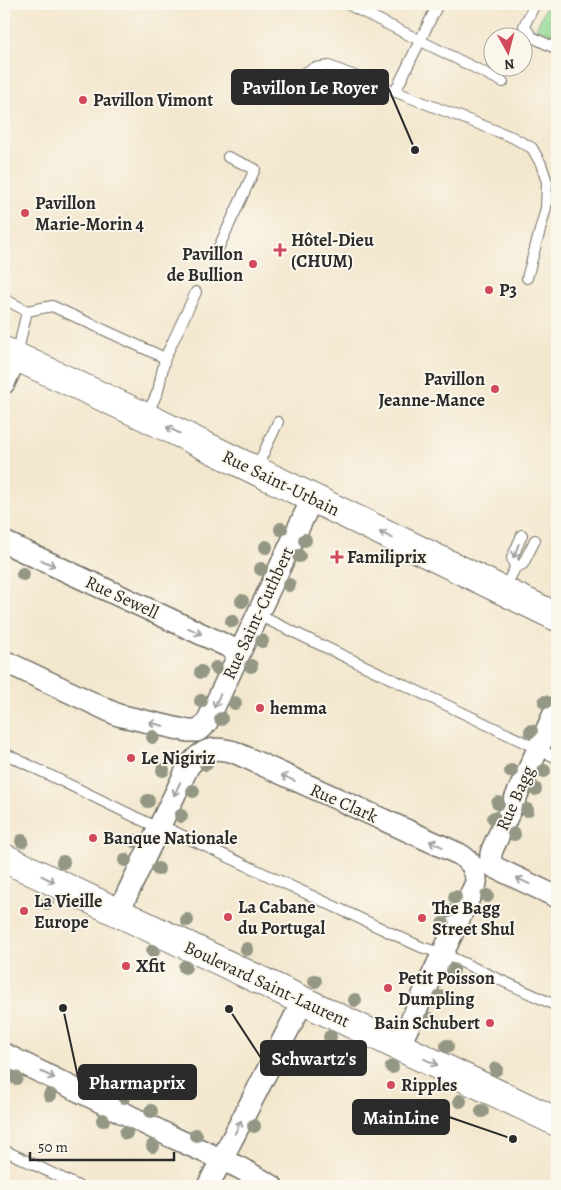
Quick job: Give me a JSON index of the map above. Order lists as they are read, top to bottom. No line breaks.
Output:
{"streets":{"main road":["Rue Saint-Urbain","Boulevard Saint-Laurent"],"street":["Rue Sewell","Rue Saint-Cuthbert","Rue Bagg","Rue Clark"]},"crossings":[["Rue Saint-Urbain","Rue Saint-Cuthbert"],["Rue Sewell","Rue Saint-Cuthbert"],["Rue Bagg","Rue Clark"],["Rue Bagg","Boulevard Saint-Laurent"]],"one_way":["Rue Saint-Urbain","Rue Sewell","Rue Clark","Boulevard Saint-Laurent"],"places":{"other":["Pavillon Vimont","Pavillon Le Royer","Pavillon Marie-Morin 4","Pavillon de Bullion","P3","Pavillon Jeanne-Mance","hemma","Le Nigiriz","Banque Nationale","La Vieille Europe","La Cabane du Portugal","The Bagg Street Shul","Xfit","Petit Poisson Dumpling","Pharmaprix","Schwartz's","Bain Schubert","Ripples","MainLine"],"health":["Hôtel-Dieu (CHUM)","Familiprix"]},"scale_bar":"50 m","north":"bottom"}
